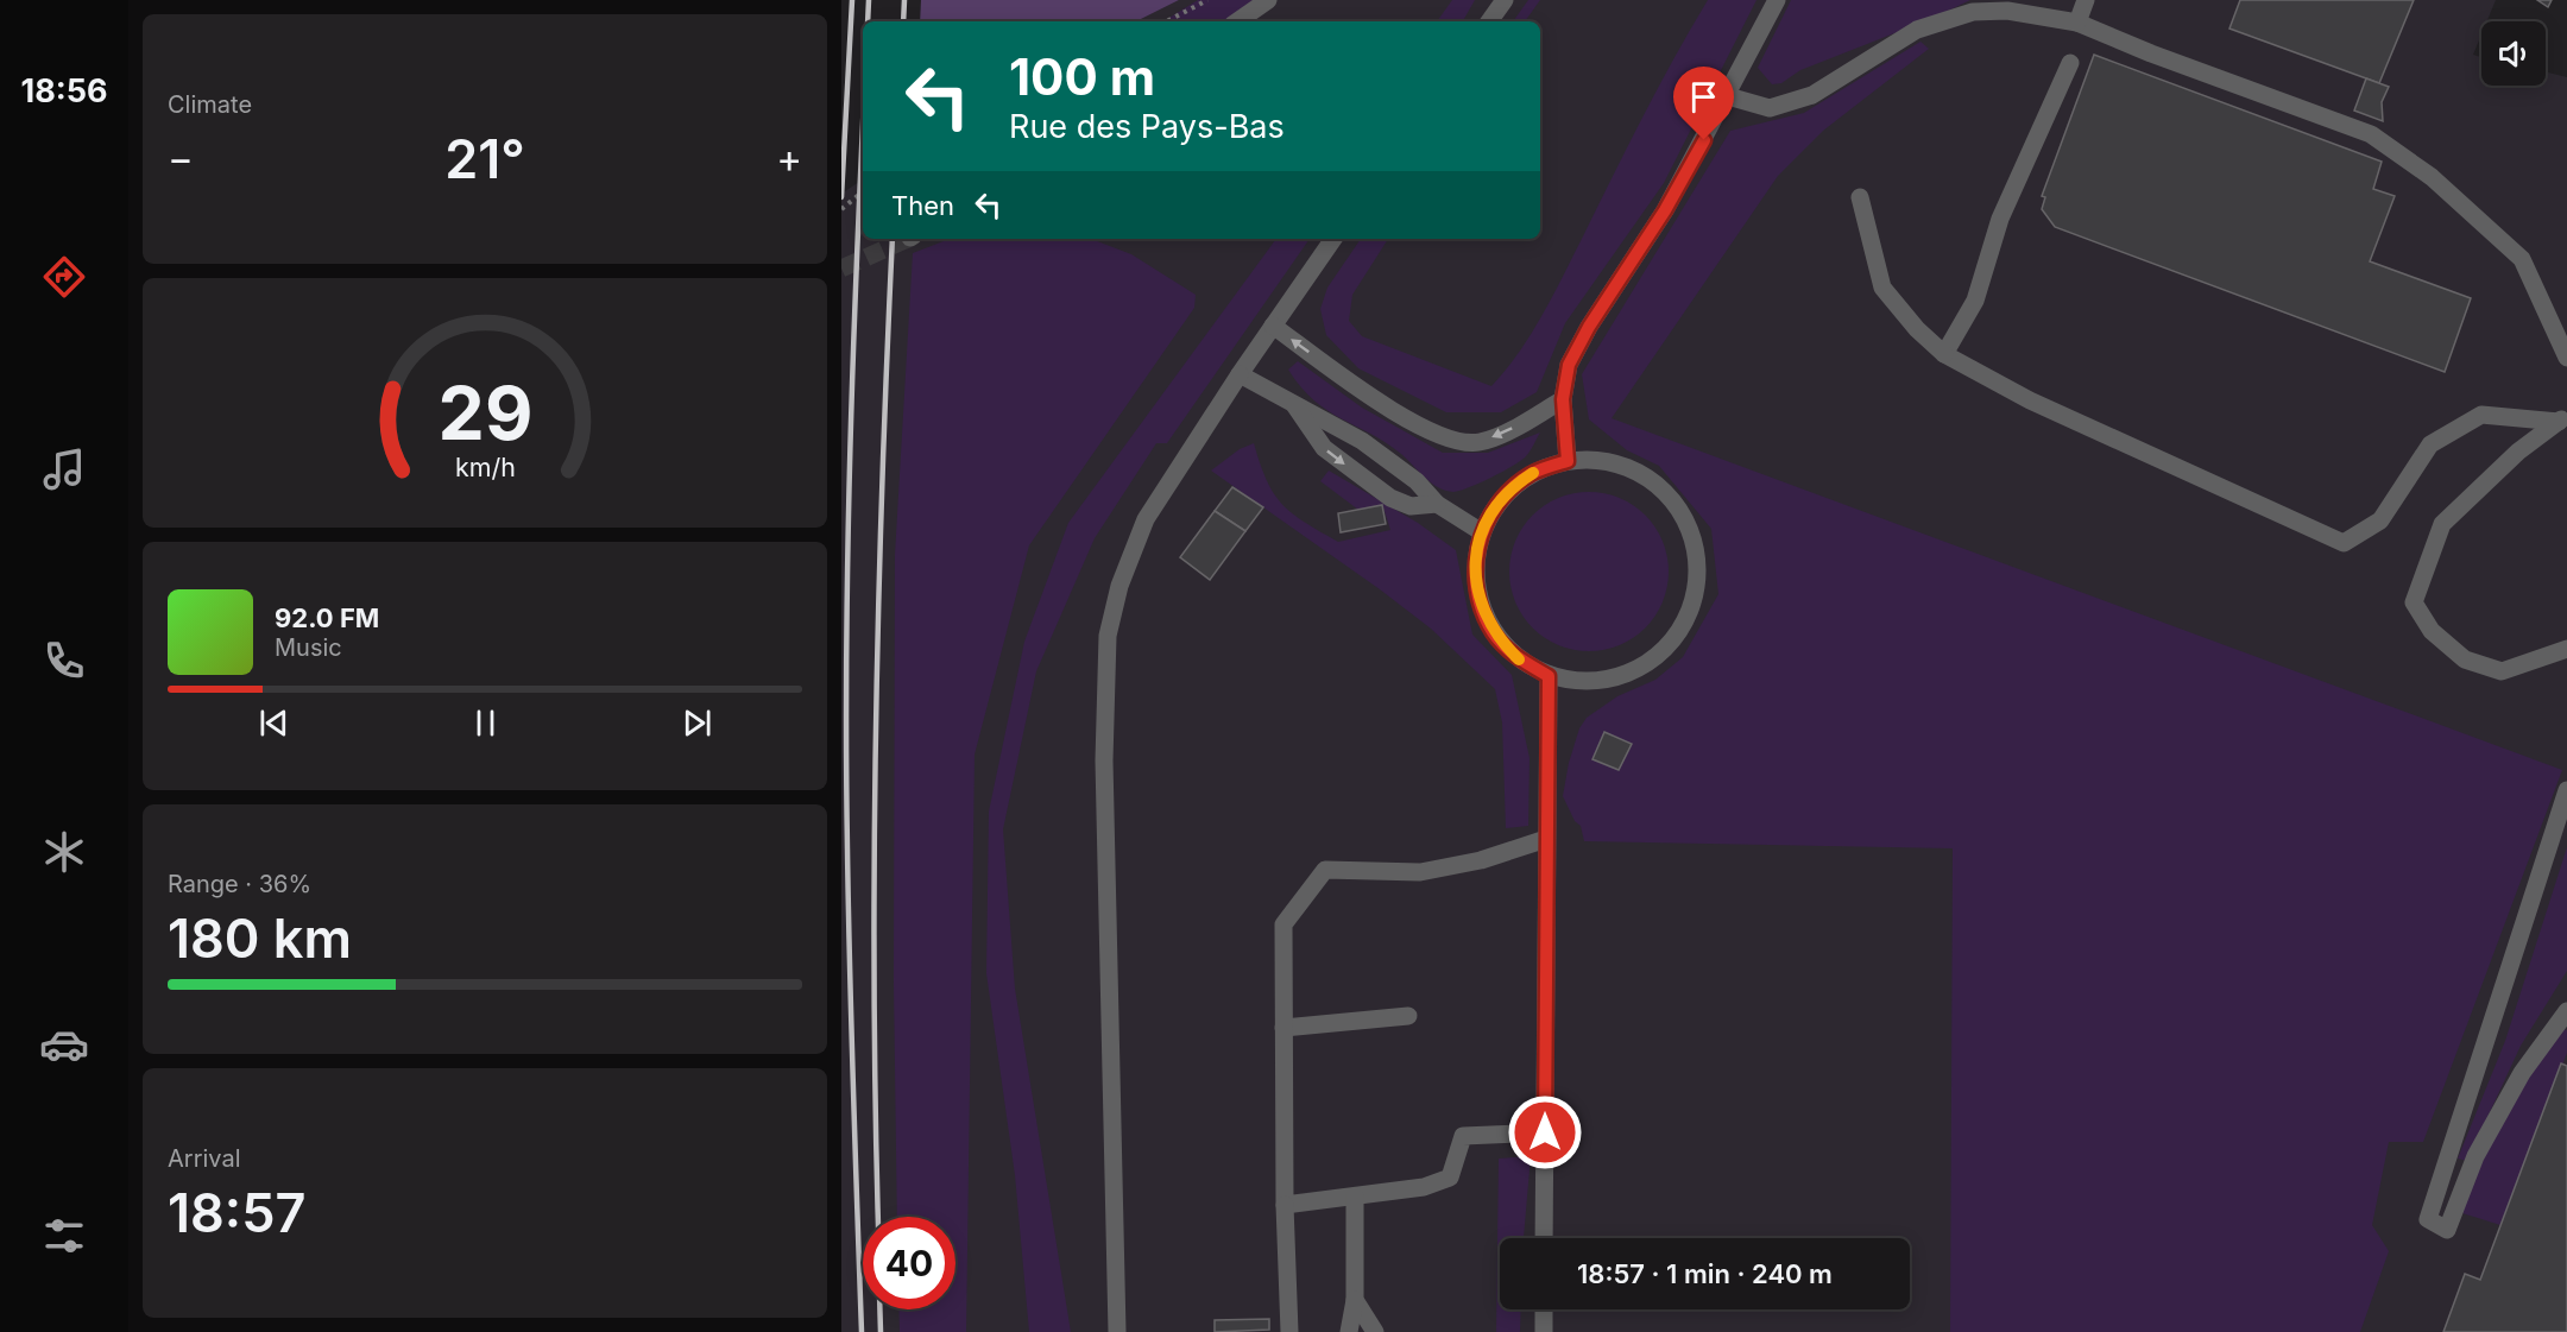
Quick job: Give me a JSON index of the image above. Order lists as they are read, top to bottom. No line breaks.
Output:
{"page":{"tabs":"18:56","tile":["Climate",["Range · 36%","180 km"],["Arrival","18:57"]],"turn":["100 m","Rue des Pays-Bas"],"heat":["−","21°","+"],"then":"Then","song":["92.0 FM","Music"],"limit":"40","trip":"18:57 · 1 min · 240 m","gauge":["29","km/h"]}}
